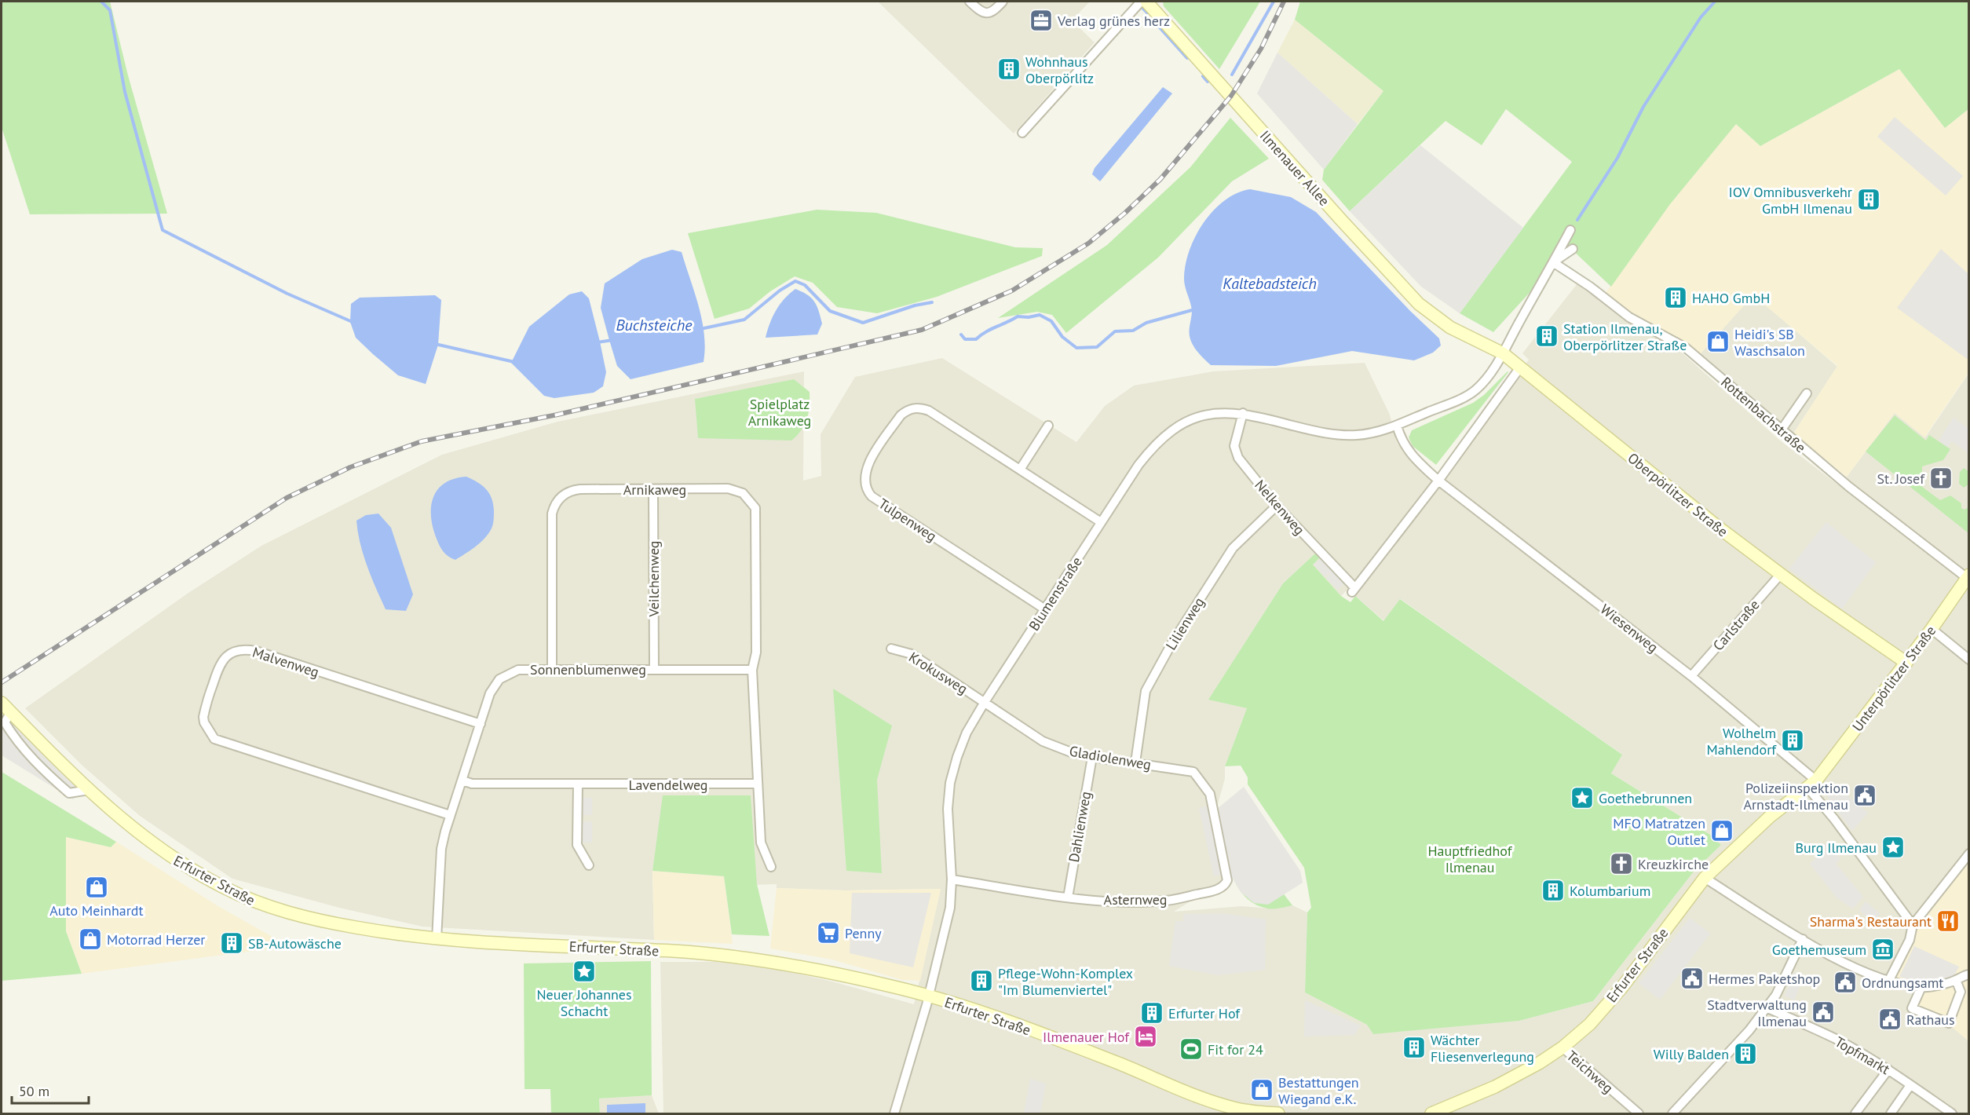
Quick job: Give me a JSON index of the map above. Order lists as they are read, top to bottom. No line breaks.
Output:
{"streets":{"main road":["Ilmenauer Allee","Oberpörlitzer Straße","Unterpörlitzer Straße","Erfurter Straße"],"street":["Rottenbachstraße","Arnikaweg","Nelkenweg","Tulpenweg","Veilchenweg","Blumenstraße","Lilienweg","Carlstraße","Wiesenweg","Malvenweg","Sonnenblumenweg","Krokusweg","Gladiolenweg","Lavendelweg","Dahlienweg","Asternweg","Topfmarkt","Teichweg"]},"crossings":[["Ilmenauer Allee","Oberpörlitzer Straße"],["Rottenbachstraße","Unterpörlitzer Straße"],["Arnikaweg","Veilchenweg"],["Arnikaweg","Sonnenblumenweg"],["Oberpörlitzer Straße","Blumenstraße"],["Oberpörlitzer Straße","Carlstraße"],["Oberpörlitzer Straße","Unterpörlitzer Straße"],["Nelkenweg","Blumenstraße"],["Nelkenweg","Lilienweg"],["Nelkenweg","Wiesenweg"],["Tulpenweg","Blumenstraße"],["Veilchenweg","Sonnenblumenweg"],["Blumenstraße","Krokusweg"],["Blumenstraße","Gladiolenweg"],["Blumenstraße","Erfurter Straße"],["Blumenstraße","Asternweg"],["Lilienweg","Gladiolenweg"],["Carlstraße","Wiesenweg"],["Wiesenweg","Unterpörlitzer Straße"],["Wiesenweg","Erfurter Straße"],["Malvenweg","Sonnenblumenweg"],["Sonnenblumenweg","Lavendelweg"],["Sonnenblumenweg","Erfurter Straße"],["Krokusweg","Gladiolenweg"],["Unterpörlitzer Straße","Erfurter Straße"],["Gladiolenweg","Dahlienweg"],["Gladiolenweg","Asternweg"],["Dahlienweg","Asternweg"],["Erfurter Straße","Teichweg"]],"water":["Kaltebadsteich","Buchsteiche"],"parks":["Spielplatz Arnikaweg","Hauptfriedhof Ilmenau"],"places":{"office":["Verlag grünes herz"],"building":["Wohnhaus Oberpörlitz","IOV Omnibusverkehr GmbH Ilmenau","HAHO GmbH","Station Ilmenau, Oberpörlitzer Straße","Wolhelm Mahlendorf","Kolumbarium","SB-Autowäsche","Pflege-Wohn-Komplex \"Im Blumenviertel\"","Erfurter Hof","Wächter Fliesenverlegung","Willy Balden"],"shop":["Heidi's SB Waschsalon","MFO Matratzen Outlet","Auto Meinhardt","Motorrad Herzer","Bestattungen Wiegand e.K."],"church":["St. Josef","Kreuzkirche"],"public building":["Polizeiinspektion Arnstadt-Ilmenau","Hermes Paketshop","Ordnungsamt","Stadtverwaltung Ilmenau","Rathaus"],"place":["Goethebrunnen","Burg Ilmenau","Neuer Johannes Schacht"],"restaurant":["Sharma's Restaurant"],"supermarket":["Penny"],"museum":["Goethemuseum"],"hotel":["Ilmenauer Hof"],"sports":["Fit for 24"]},"scale_bar":"50 m"}
